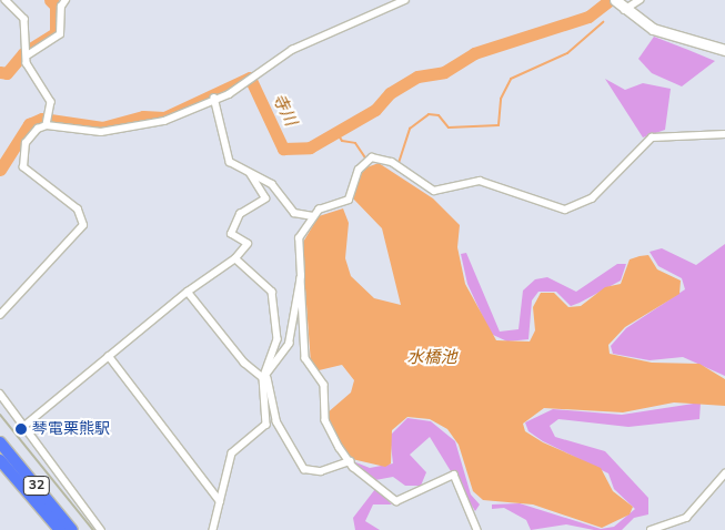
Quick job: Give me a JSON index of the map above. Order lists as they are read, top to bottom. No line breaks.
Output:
{"streets":{"highway":["32"]},"water":["寺川","水橋池"],"places":["琴電栗熊駅"]}
